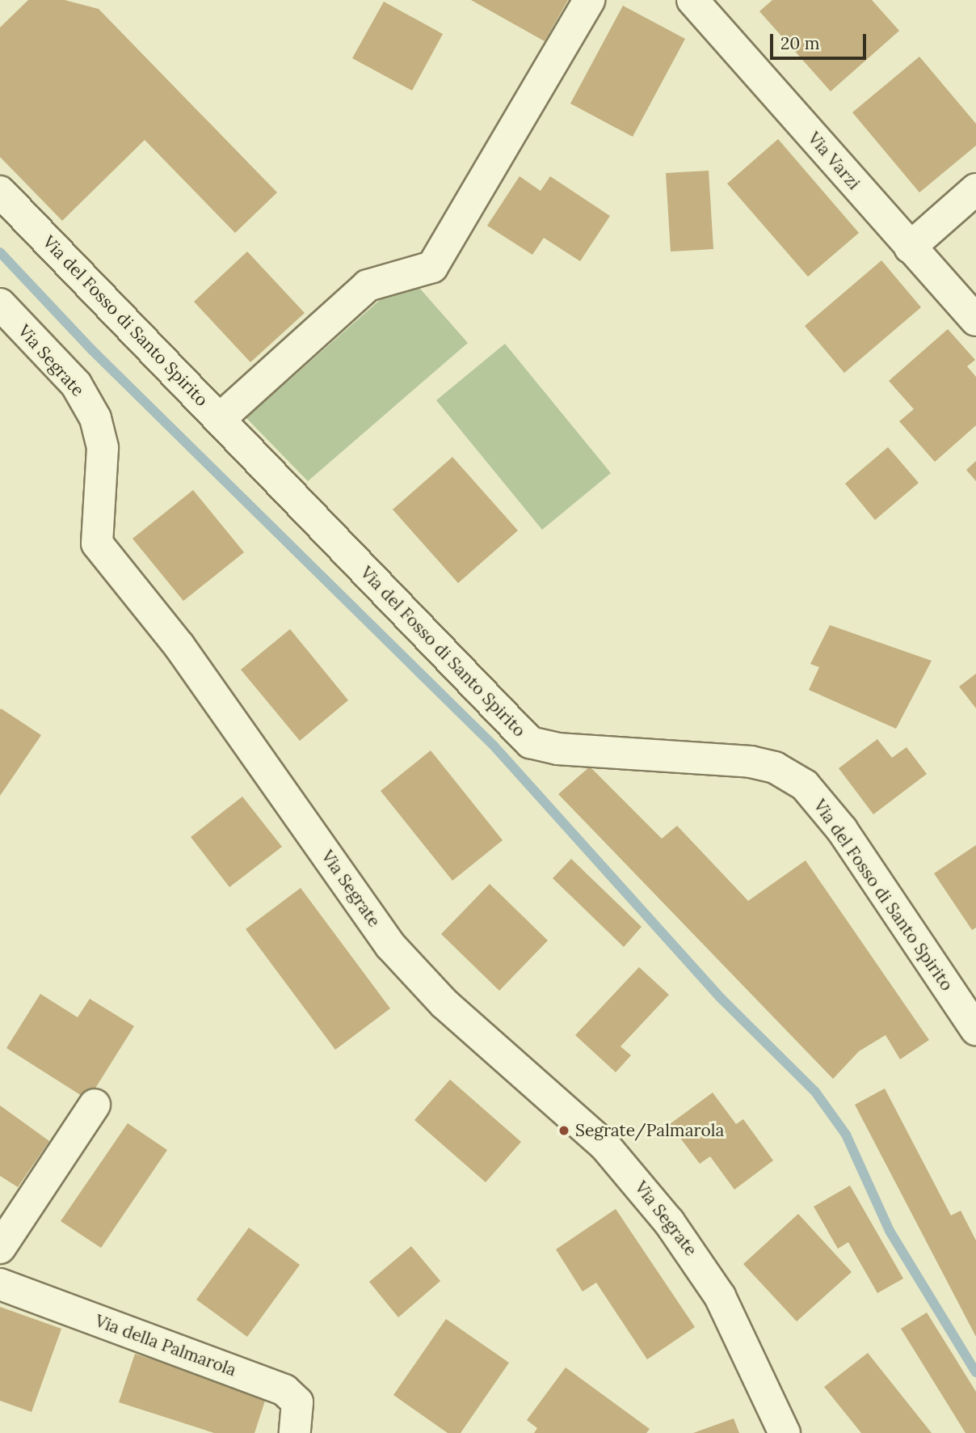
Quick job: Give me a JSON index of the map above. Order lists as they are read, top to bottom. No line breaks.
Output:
{"streets":{"street":["Via Varzi","Via del Fosso di Santo Spirito","Via Segrate","Via della Palmarola"]},"places":["Segrate/Palmarola"],"scale_bar":"20 m"}
